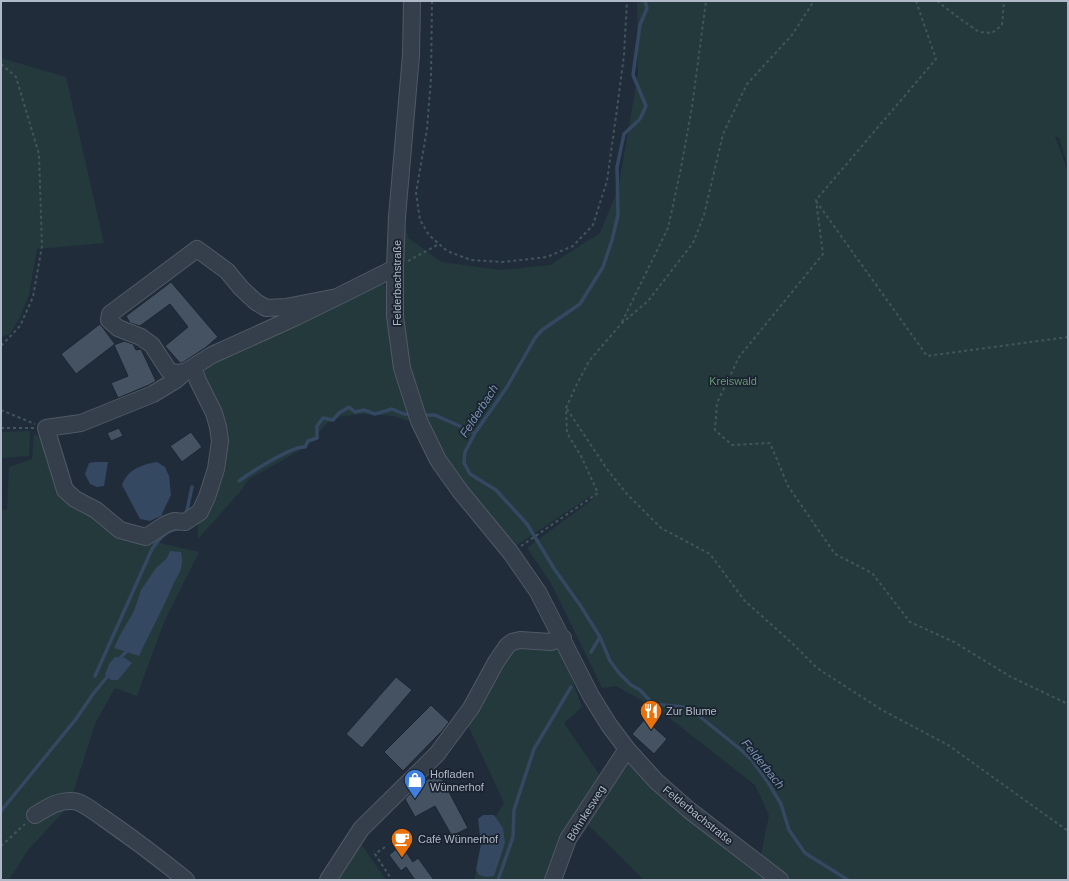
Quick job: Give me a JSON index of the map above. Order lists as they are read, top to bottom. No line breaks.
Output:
{"streets":{"street":["Felderbachstraße","Böhnkesweg"]},"crossings":[["Felderbachstraße","Böhnkesweg"]],"water":["Felderbach"],"parks":["Kreiswald"],"places":{"restaurant":["Zur Blume"],"shop":["Hofladen Wünnerhof"],"cafe":["Café Wünnerhof"]}}
